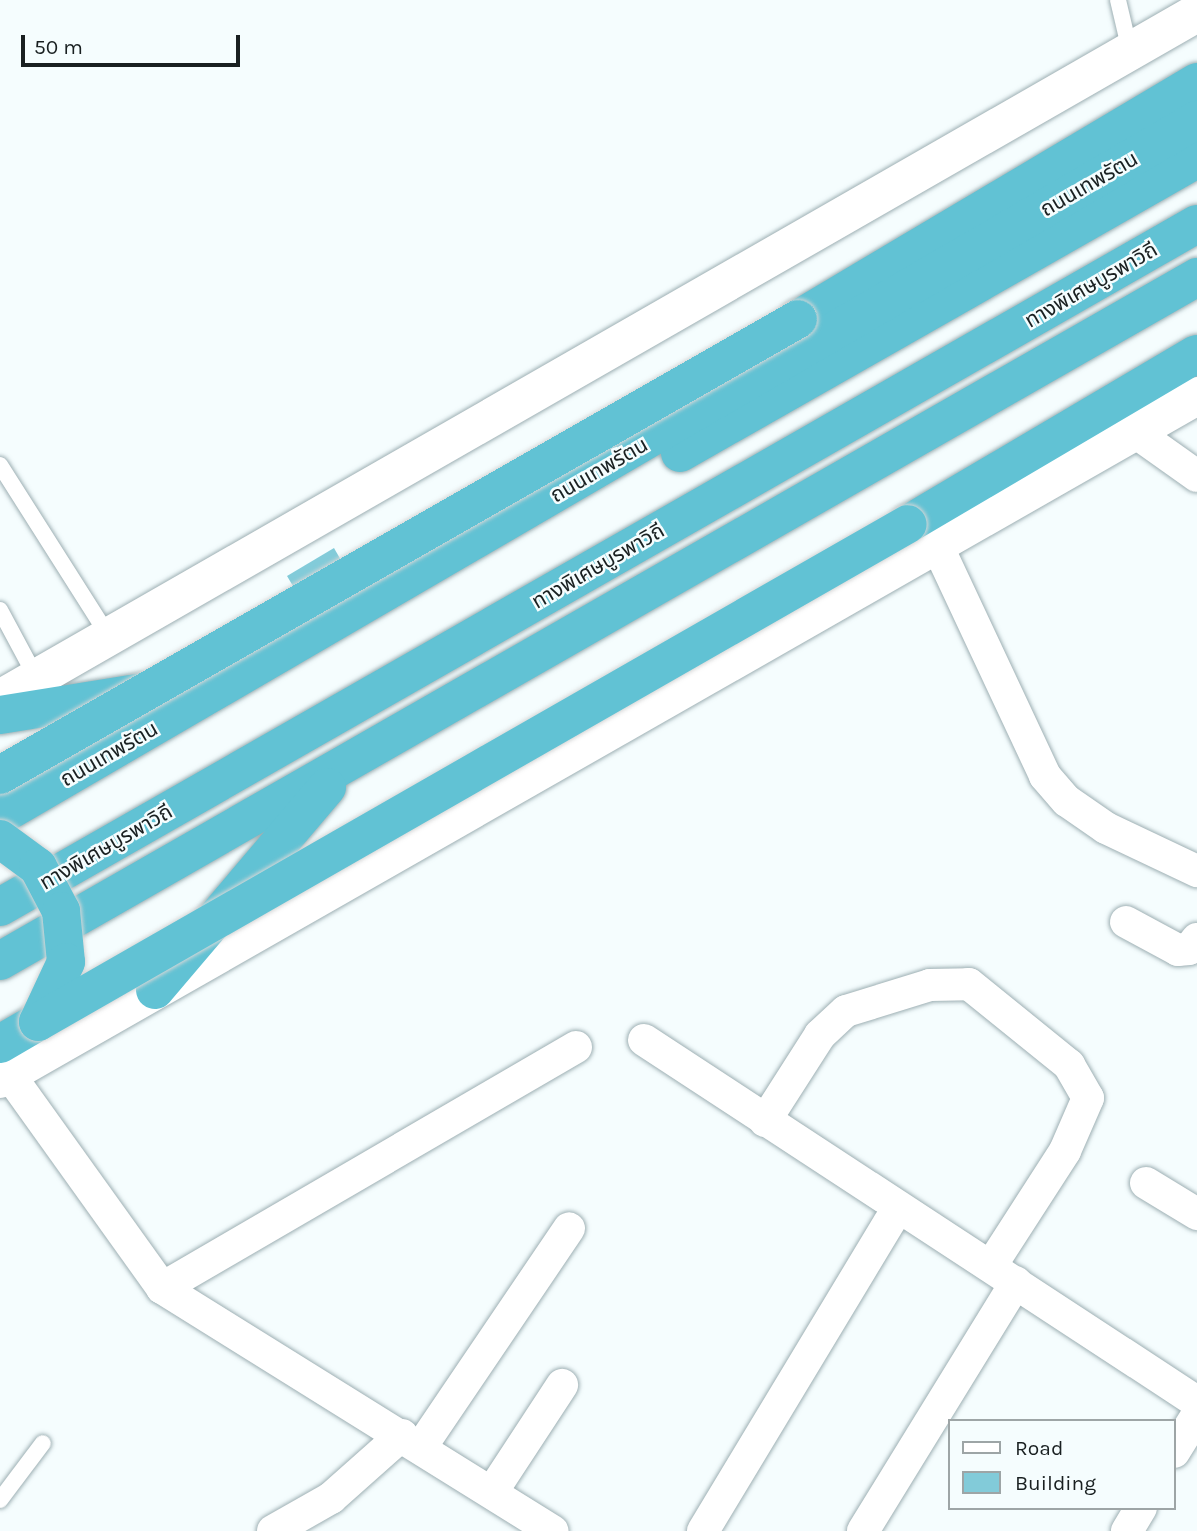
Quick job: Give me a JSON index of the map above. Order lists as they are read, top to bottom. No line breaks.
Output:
{"streets":{"highway":["ถนนเทพรัตน","ทางพิเศษบูรพาวิถี"]},"legend":["Road","Building"],"scale_bar":"50 m"}
